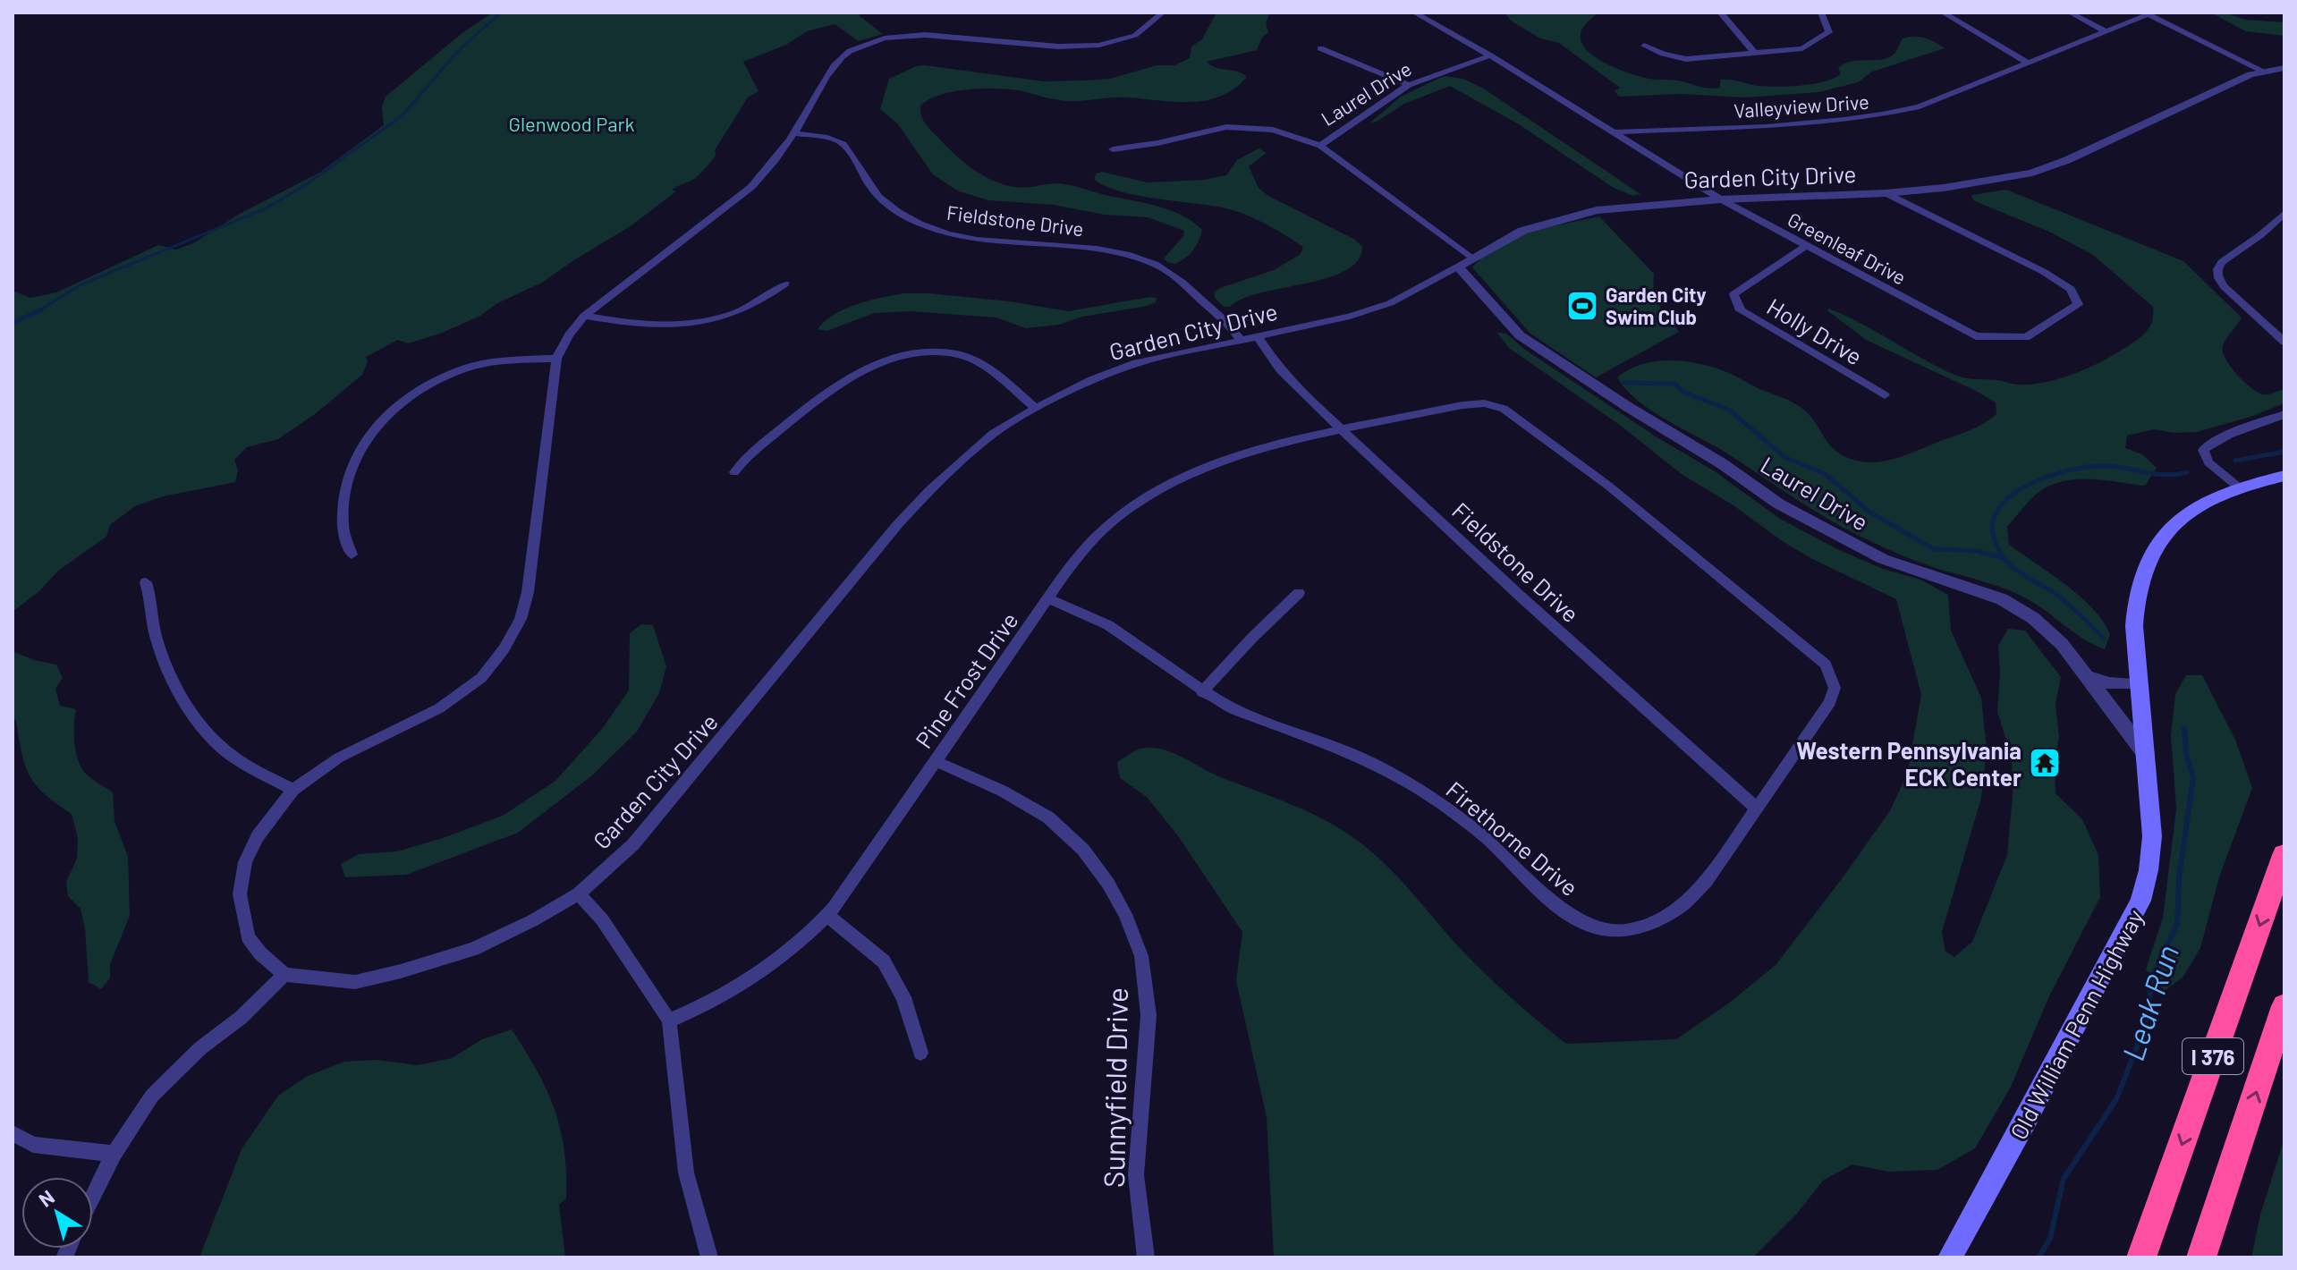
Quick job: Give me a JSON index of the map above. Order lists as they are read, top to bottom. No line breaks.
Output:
{"streets":{"highway":["I 376"],"main road":["Old William Penn Highway"],"street":["Laurel Drive","Valleyview Drive","Garden City Drive","Fieldstone Drive","Greenleaf Drive","Holly Drive","Pine Frost Drive","Firethorne Drive","Sunnyfield Drive"]},"crossings":[["Laurel Drive","Garden City Drive"],["Laurel Drive","Greenleaf Drive"],["Laurel Drive","Old William Penn Highway"],["Valleyview Drive","Greenleaf Drive"],["Garden City Drive","Fieldstone Drive"],["Garden City Drive","Greenleaf Drive"],["Fieldstone Drive","Pine Frost Drive"],["Fieldstone Drive","Firethorne Drive"],["Greenleaf Drive","Holly Drive"],["Pine Frost Drive","Firethorne Drive"],["Pine Frost Drive","Sunnyfield Drive"]],"water":["Leak Run"],"parks":["Glenwood Park"],"places":{"sports":["Garden City Swim Club"],"temple":["Western Pennsylvania ECK Center"]},"north":"top left"}
